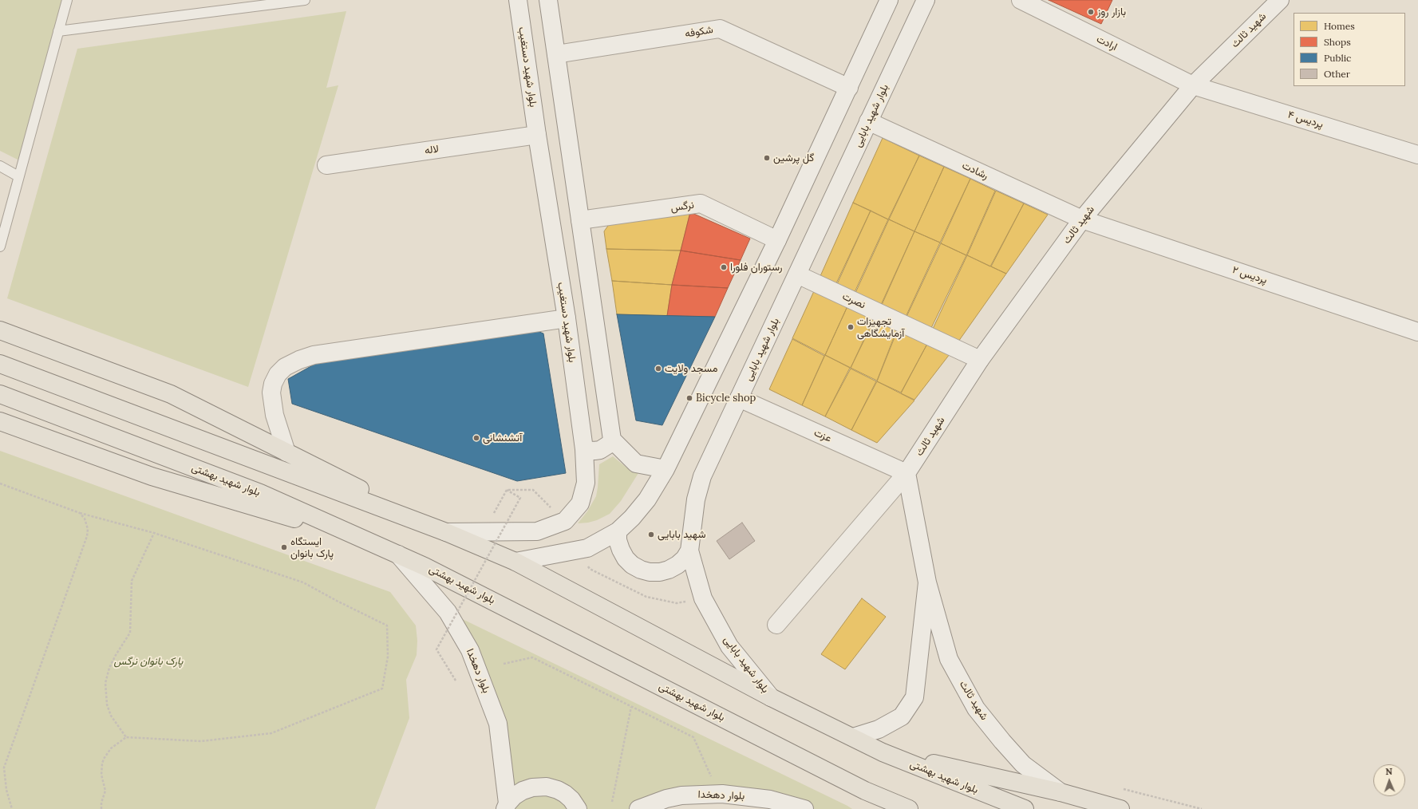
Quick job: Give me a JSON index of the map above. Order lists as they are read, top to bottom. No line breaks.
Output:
{"streets":{"main road":["بلوار شهید بهشتی"],"street":["شهید ثالث","شکوفه","ارادت","بلوار شهید دستغیب","بلوار شهید بابایی","پردیس ۴","لاله","رشادت","نرگس","پردیس ۲","نصرت","عزت","بلوار دهخدا"]},"crossings":[["شهید ثالث","ارادت"],["شهید ثالث","پردیس ۴"],["شهید ثالث","رشادت"],["شهید ثالث","پردیس ۲"],["شهید ثالث","نصرت"],["شهید ثالث","عزت"],["شهید ثالث","بلوار شهید بهشتی"],["ارادت","پردیس ۴"],["بلوار شهید دستغیب","لاله"],["بلوار شهید دستغیب","بلوار شهید بهشتی"],["بلوار شهید بابایی","رشادت"],["بلوار شهید بابایی","نصرت"],["بلوار شهید بابایی","عزت"],["بلوار شهید بابایی","بلوار شهید بهشتی"],["رشادت","پردیس ۲"],["بلوار شهید بهشتی","بلوار دهخدا"]],"parks":["پارک بانوان نرگس"],"places":["بازار روز","گل پرشین","رستوران فلورا","تجهیزات آزمایشگاهی","مسجد ولایت","Bicycle shop","آتشنشانی","شهید بابایی","ایستگاه پارک بانوان"],"legend":["Homes","Shops","Public","Other"],"north":"top"}
